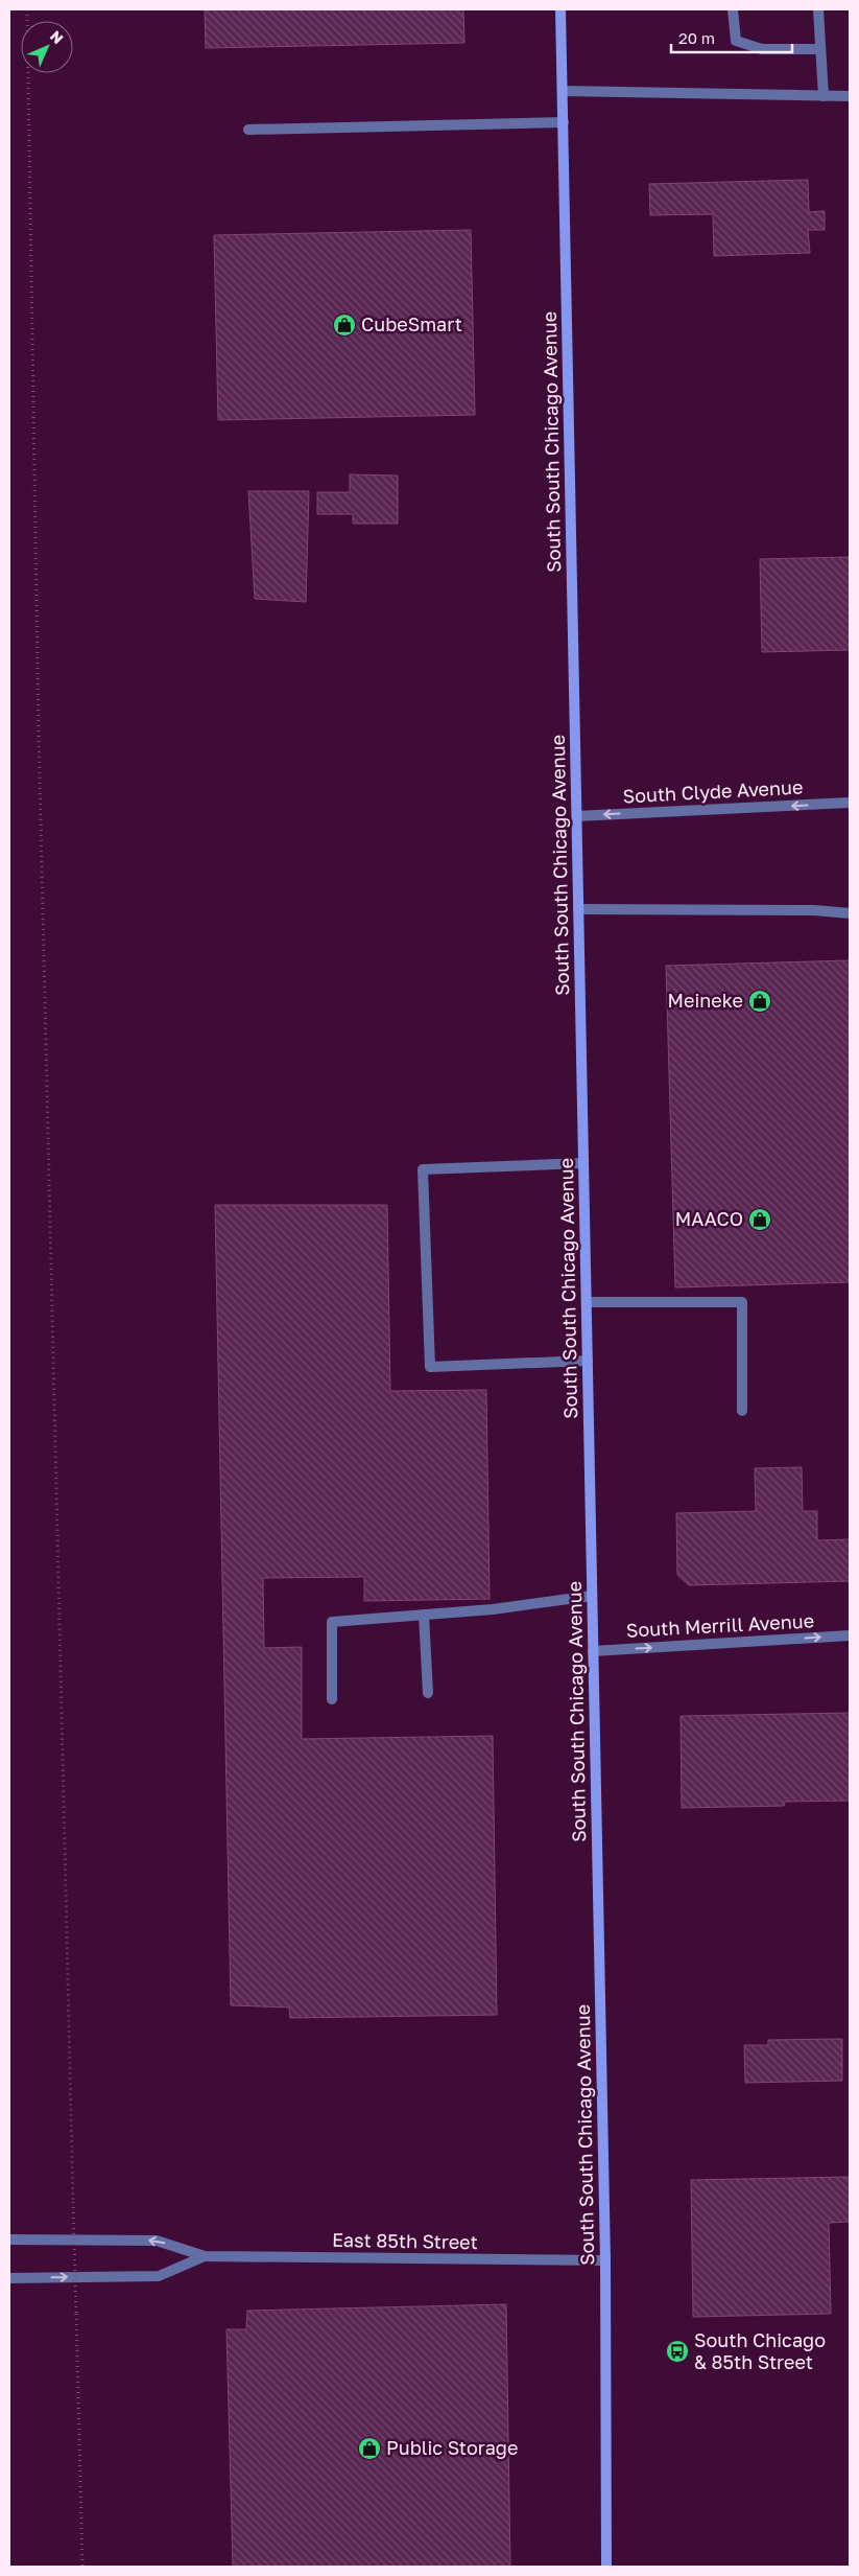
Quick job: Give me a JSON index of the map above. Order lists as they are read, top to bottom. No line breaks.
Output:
{"streets":{"main road":["South South Chicago Avenue"],"street":["South Clyde Avenue","South Merrill Avenue","East 85th Street"]},"crossings":[["South South Chicago Avenue","South Clyde Avenue"],["South South Chicago Avenue","South Merrill Avenue"],["South South Chicago Avenue","East 85th Street"]],"one_way":["South Clyde Avenue","South Merrill Avenue"],"places":{"shop":["CubeSmart","Meineke","MAACO","Public Storage"],"bus stop":["South Chicago & 85th Street"]},"scale_bar":"20 m","north":"top right"}
